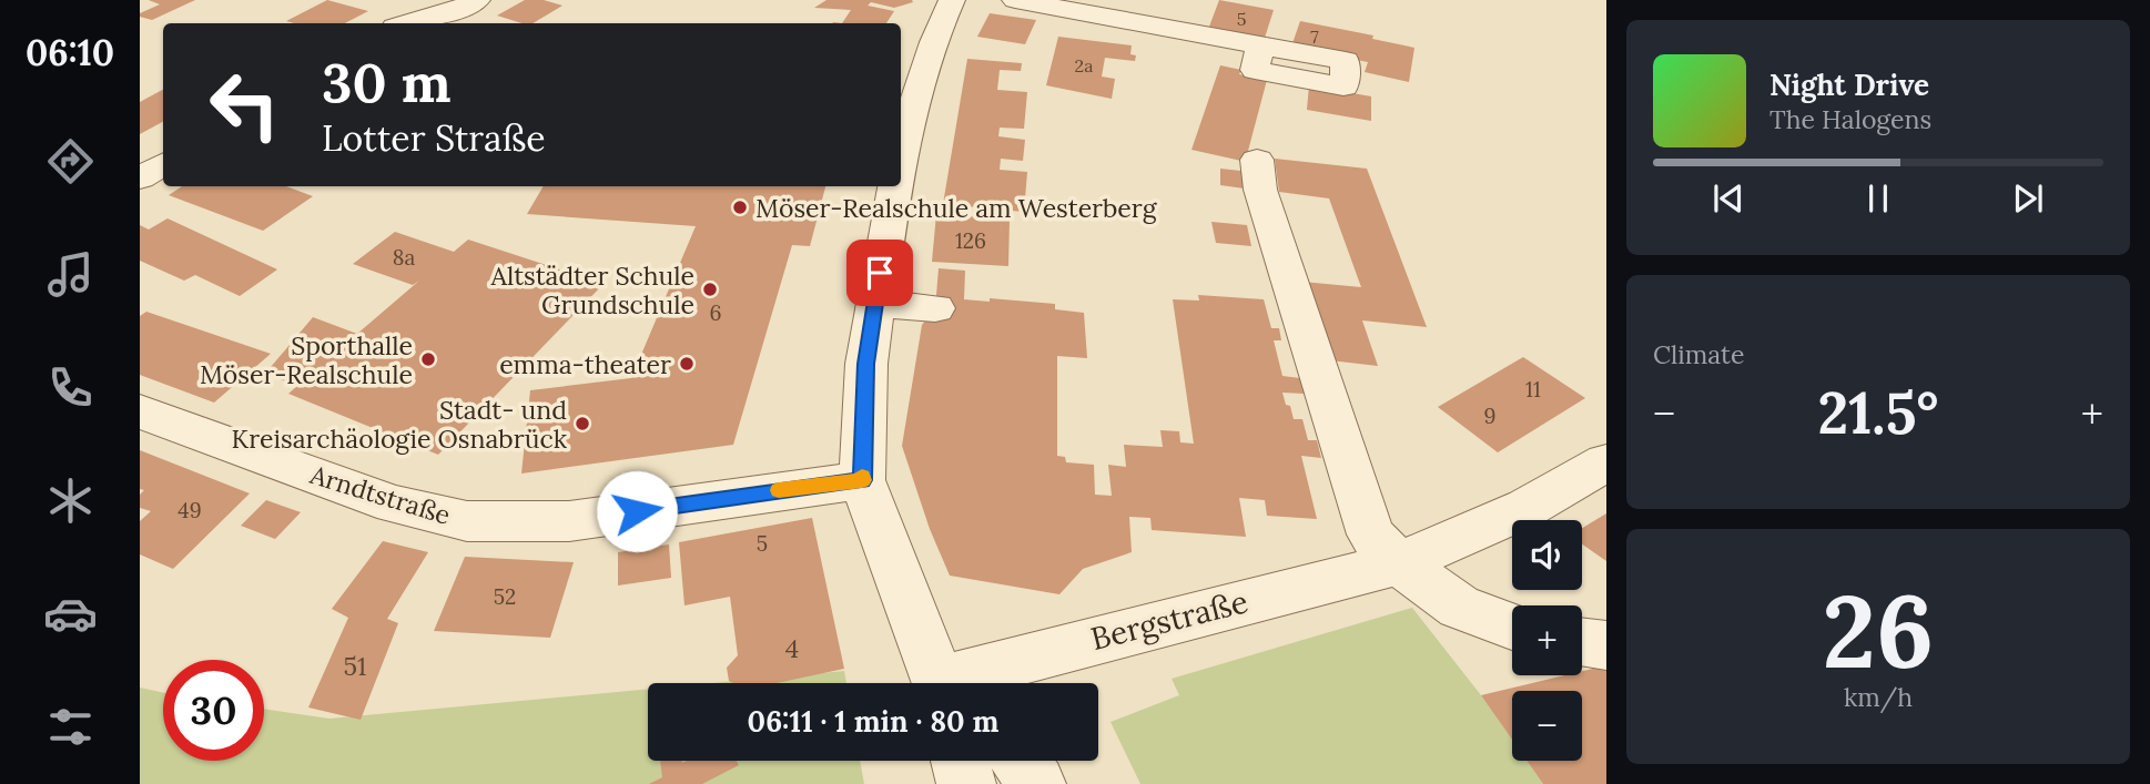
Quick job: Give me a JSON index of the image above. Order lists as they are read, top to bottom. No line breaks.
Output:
{"streets":{"street":["Arndtstraße","Bergstraße"]},"places":["Möser-Realschule am Westerberg","Altstädter Schule Grundschule","Sporthalle Möser-Realschule","emma-theater","Stadt- und Kreisarchäologie Osnabrück"],"house_numbers":["5","7","2a","126","8a","6","11","9","49","5","52","4","51"],"page":{"tabs":"06:10","turn":["30 m","Lotter Straße"],"song":["Night Drive","The Halogens"],"tile":["Climate",["26","km/h"]],"heat":["−","21.5°","+"],"map_buttons":["+","−"],"limit":"30","trip":"06:11 · 1 min · 80 m"}}
